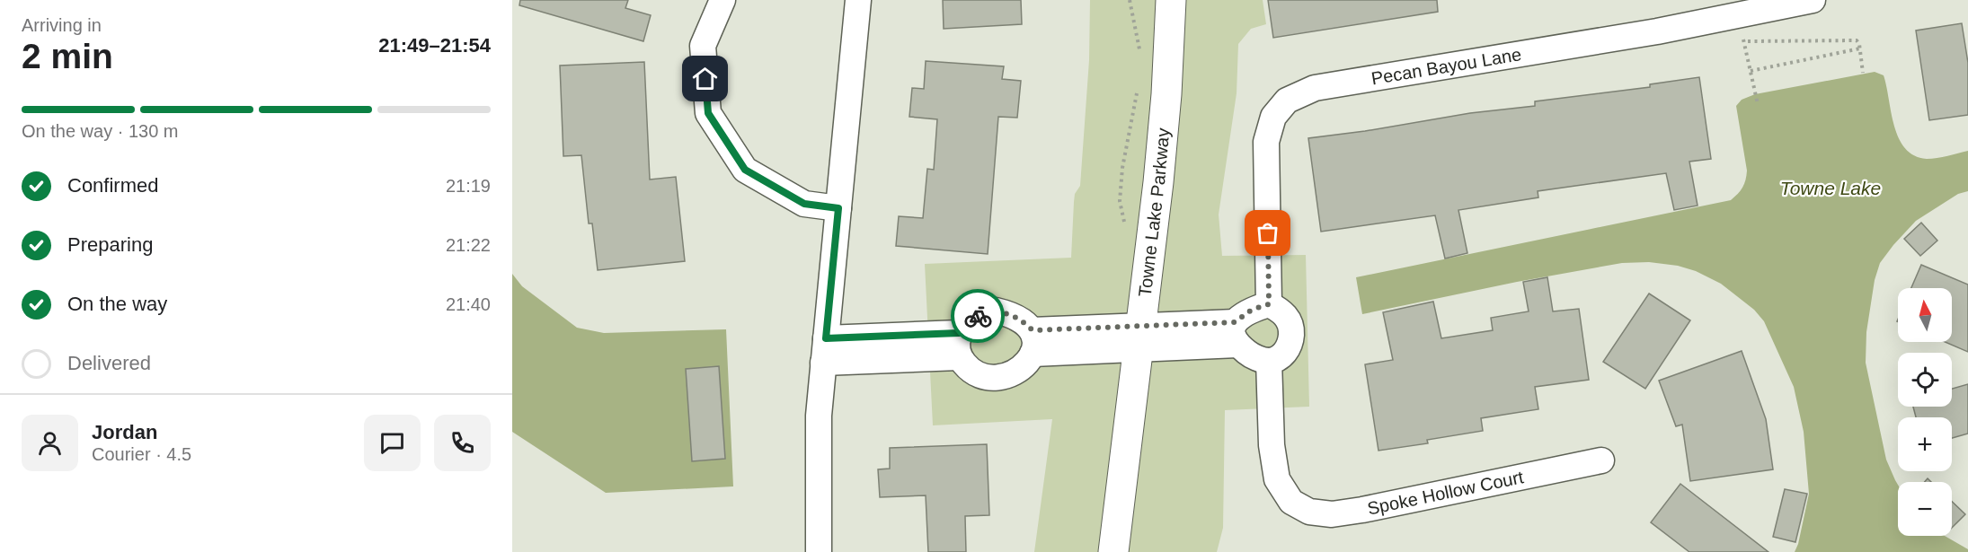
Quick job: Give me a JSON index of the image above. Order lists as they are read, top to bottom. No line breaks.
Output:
{"streets":{"street":["Pecan Bayou Lane","Towne Lake Parkway","Spoke Hollow Court"]},"crossings":[["Pecan Bayou Lane","Spoke Hollow Court"]],"water":["Towne Lake"],"north":"top","page":{"heading":["2 min","Arriving in","21:49–21:54"],"panel":["Jordan","Courier · 4.5"],"bar":"On the way · 130 m","list":[["Confirmed","21:19"],["Preparing","21:22"],["On the way","21:40"],"Delivered"],"map_buttons":["+","−"]}}
